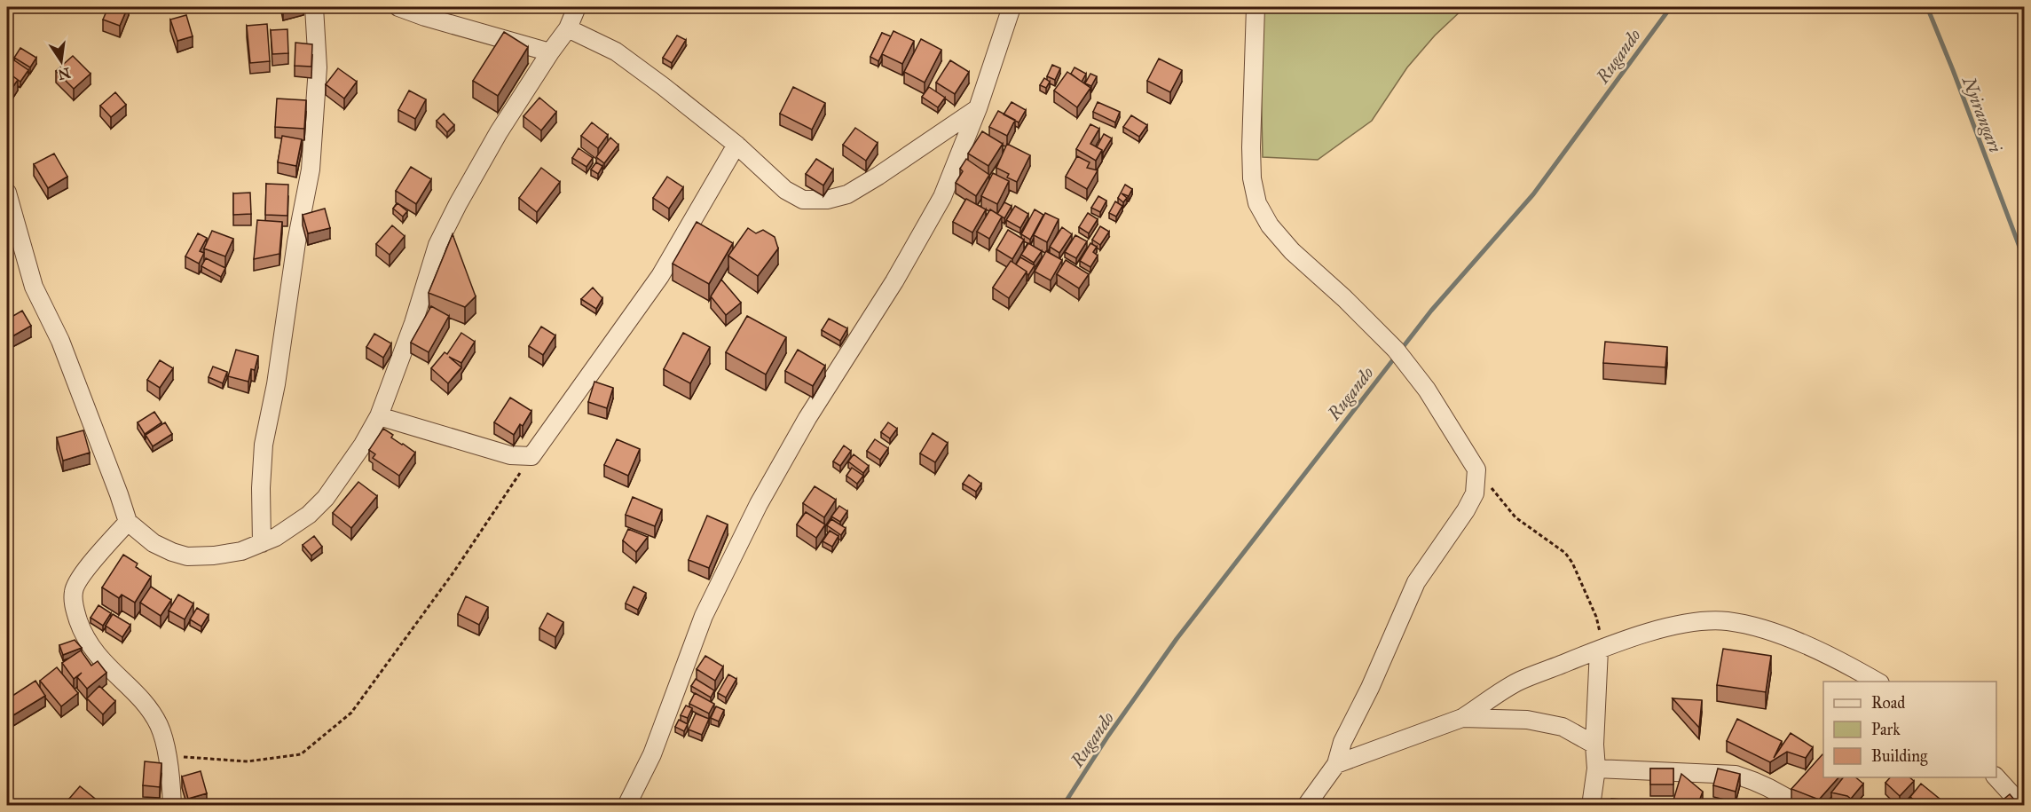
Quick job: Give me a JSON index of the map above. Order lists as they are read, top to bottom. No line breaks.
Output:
{"water":["Rugando","Nyirangari"],"legend":["Road","Park","Building"],"north":"bottom"}
